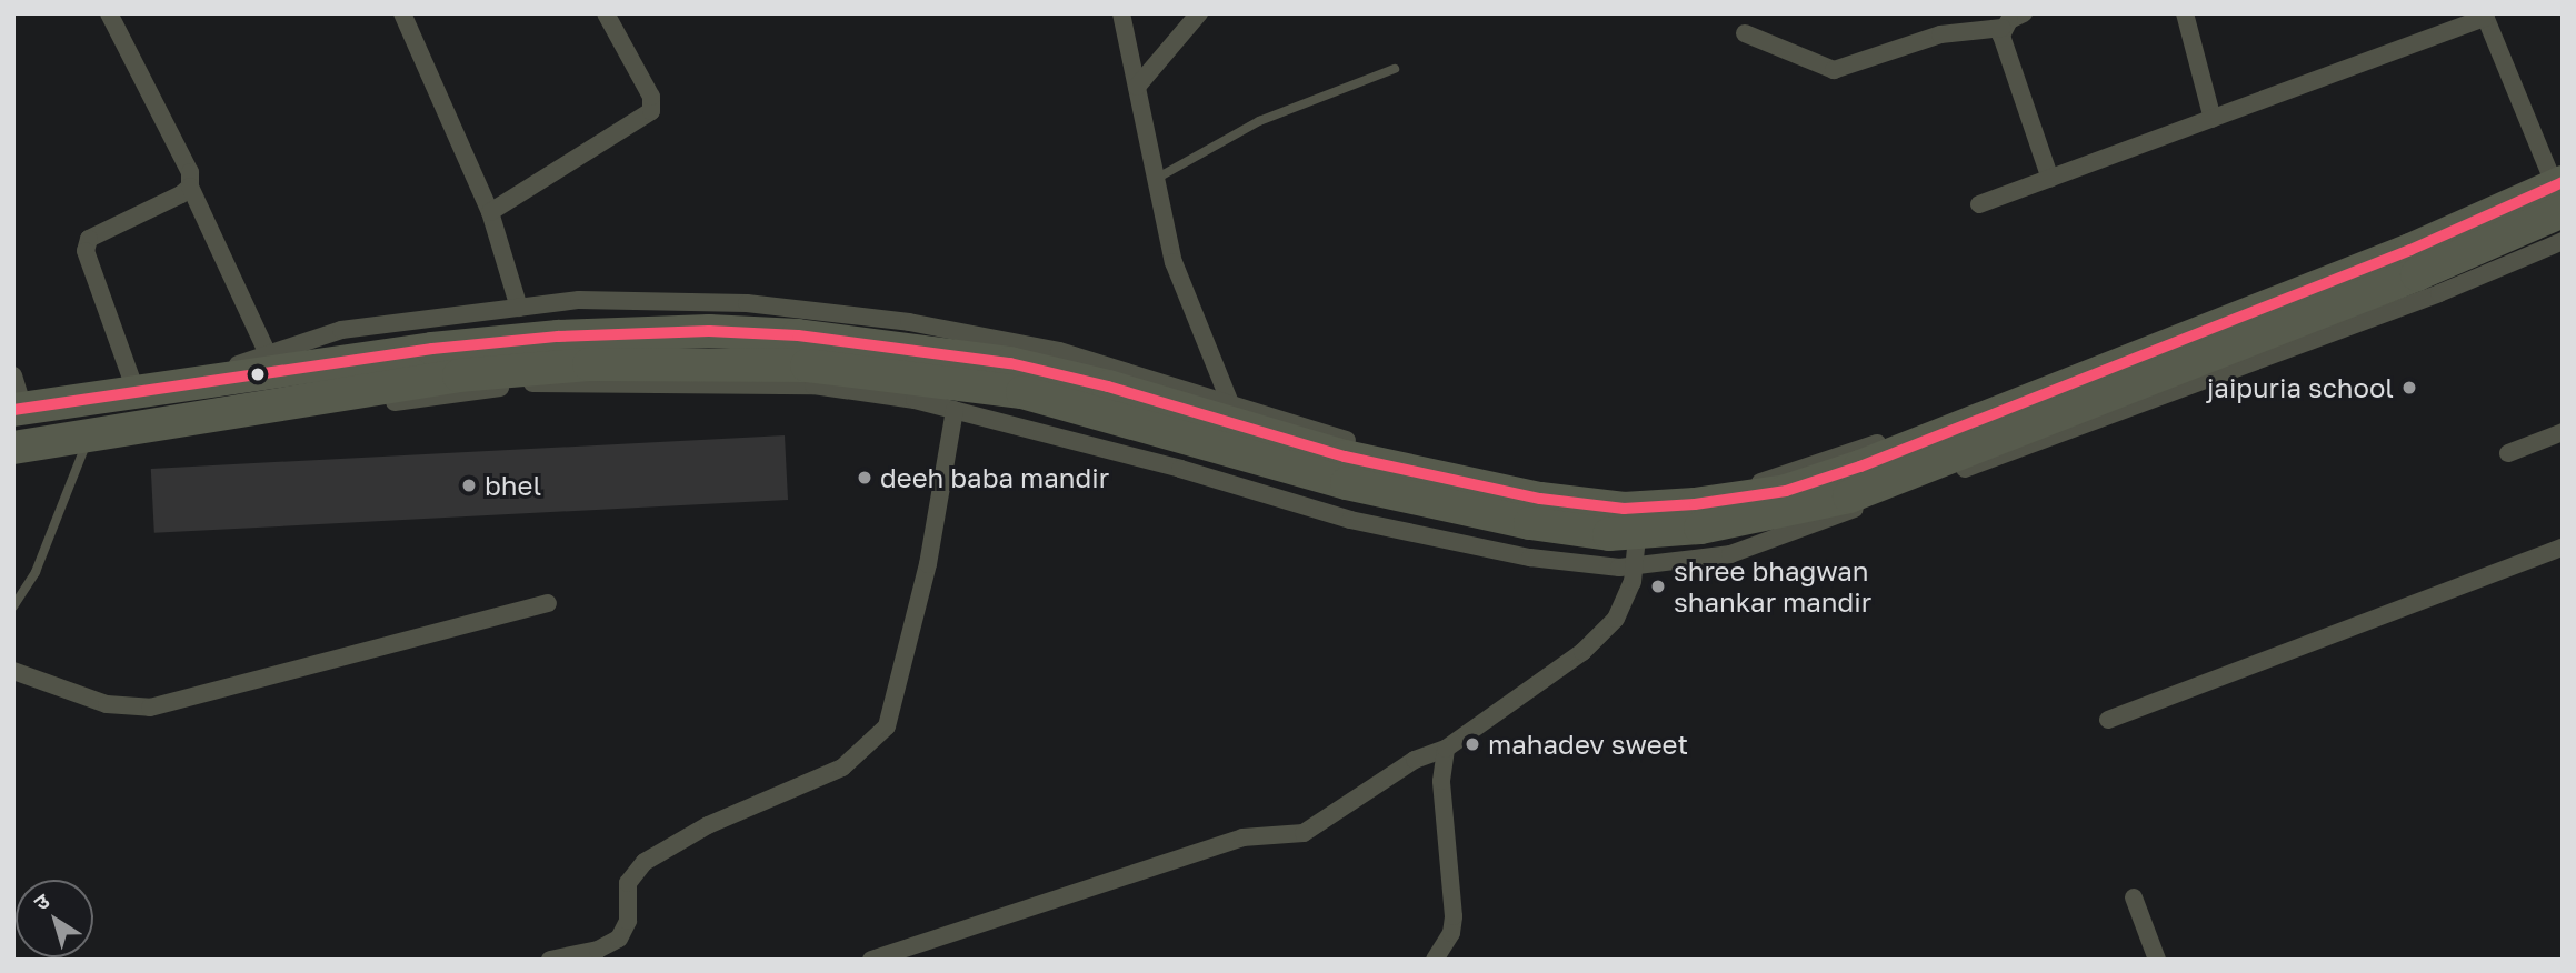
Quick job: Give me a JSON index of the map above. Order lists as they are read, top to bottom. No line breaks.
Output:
{"places":["jaipuria school","deeh baba mandir","bhel","shree bhagwan shankar mandir","mahadev sweet"],"north":"top left"}
